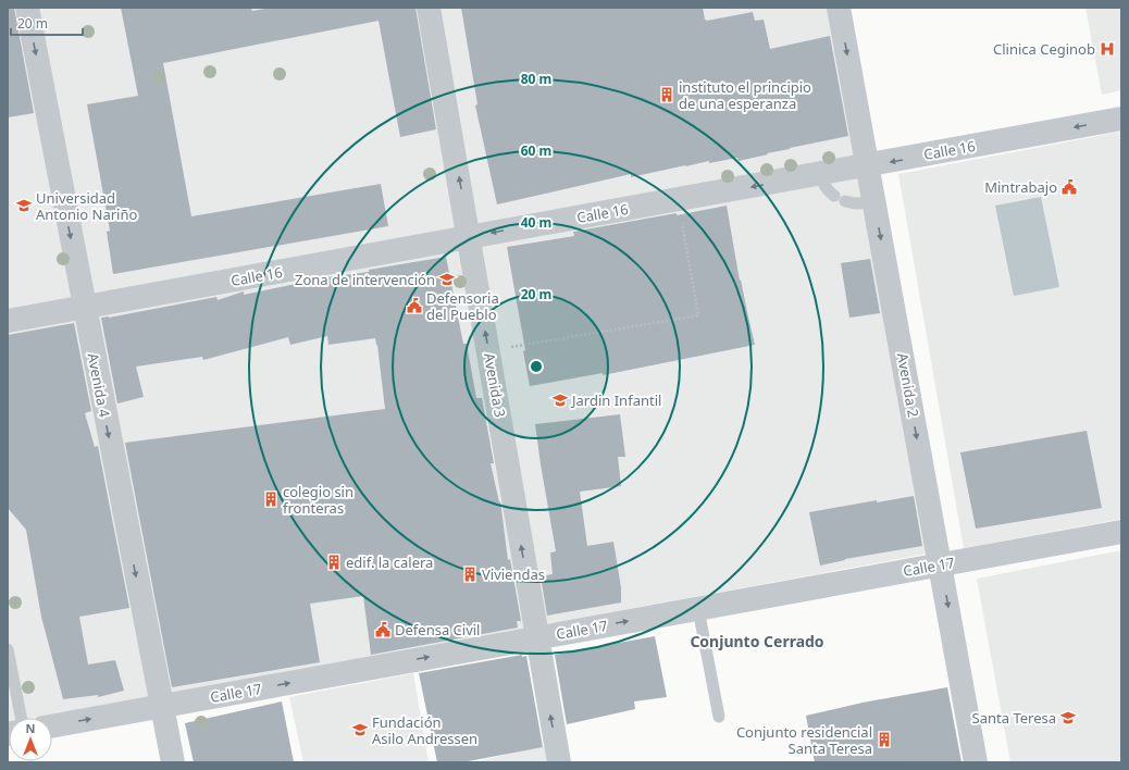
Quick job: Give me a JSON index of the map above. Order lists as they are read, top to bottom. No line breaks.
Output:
{"streets":{"street":["Calle 16","Avenida 4","Avenida 3","Avenida 2","Calle 17"]},"crossings":[["Calle 16","Avenida 4"],["Calle 16","Avenida 3"],["Calle 16","Avenida 2"],["Avenida 4","Calle 17"],["Avenida 3","Calle 17"],["Avenida 2","Calle 17"]],"one_way":["Calle 16","Avenida 4","Avenida 3","Avenida 2","Calle 17"],"districts":["Conjunto Cerrado"],"places":{"hospital":["Clinica Ceginob"],"building":["instituto el principio de una esperanza","colegio sin fronteras","edif. la calera","Viviendas","Conjunto residencial Santa Teresa"],"public building":["Mintrabajo","Defensoria del Pueblo","Defensa Civil"],"school or university":["Universidad Antonio Nariño","Zona de intervención","Jardin Infantil","Santa Teresa","Fundación Asilo Andressen"]},"scale_bar":"20 m","north":"top","rings":["80 m","60 m","40 m","20 m"]}
